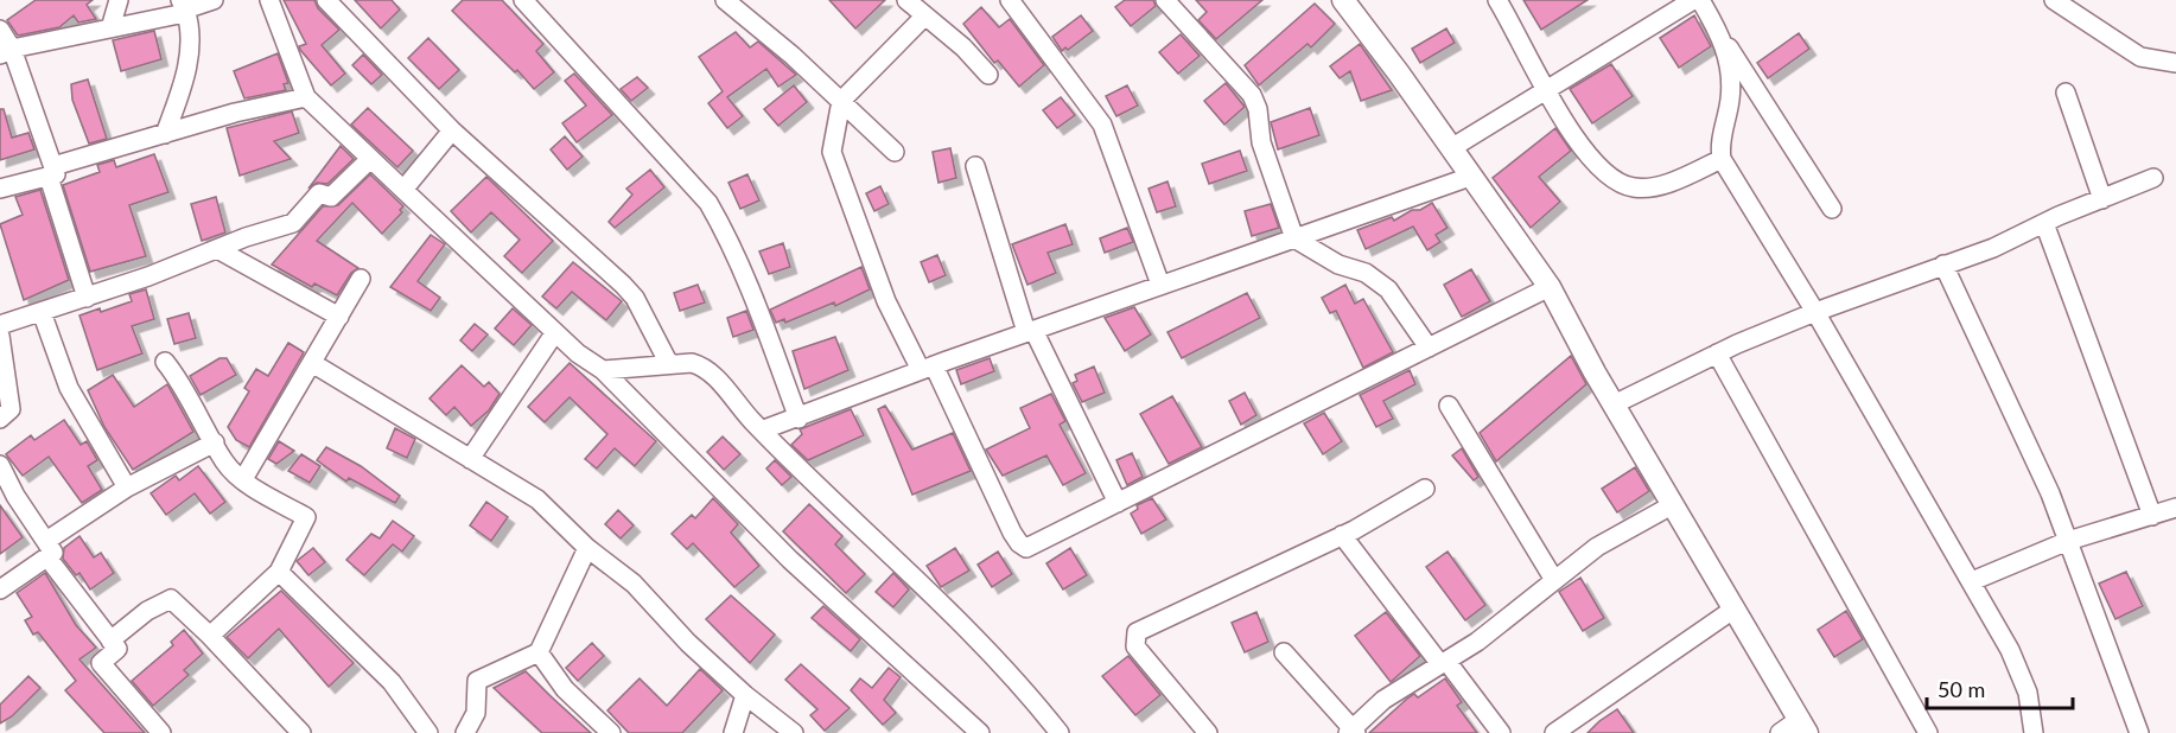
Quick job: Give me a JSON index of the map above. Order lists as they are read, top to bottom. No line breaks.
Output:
{"scale_bar":"50 m"}
